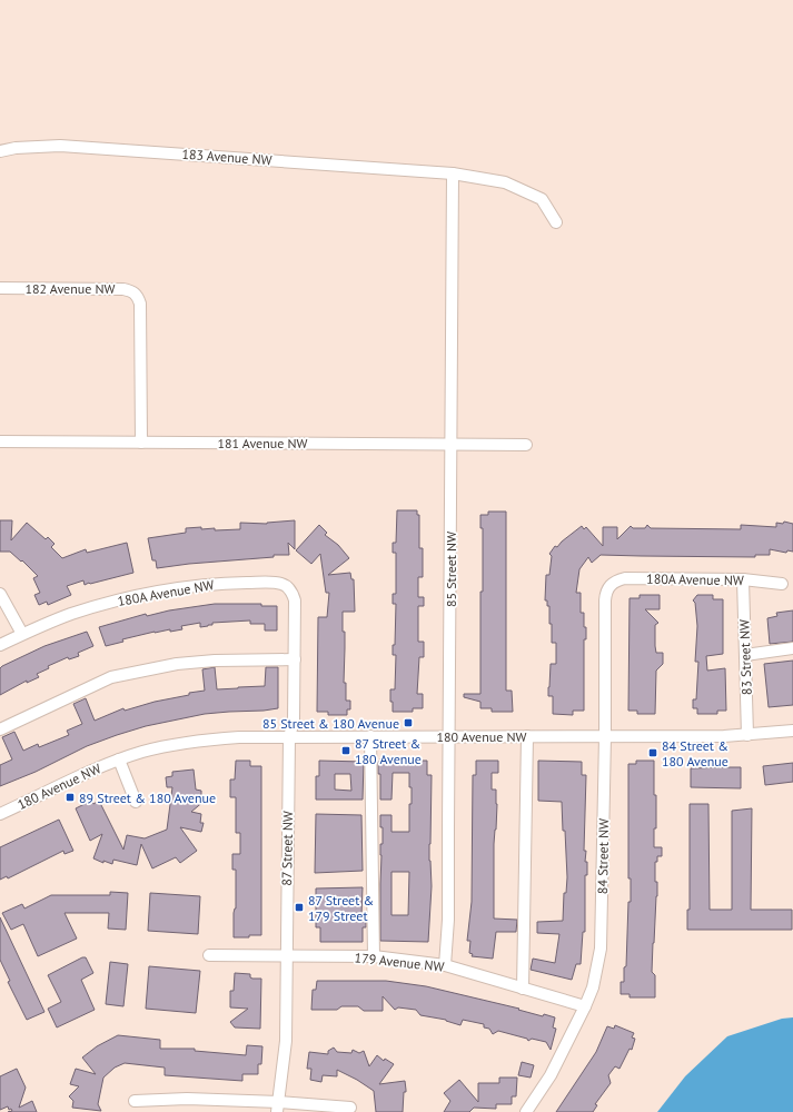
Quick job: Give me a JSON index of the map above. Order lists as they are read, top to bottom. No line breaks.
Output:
{"streets":{"street":["183 Avenue NW","182 Avenue NW","181 Avenue NW","85 Street NW","180A Avenue NW","83 Street NW","180 Avenue NW","87 Street NW","84 Street NW","179 Avenue NW"]},"crossings":[["183 Avenue NW","85 Street NW"],["182 Avenue NW","181 Avenue NW"],["181 Avenue NW","85 Street NW"],["85 Street NW","180 Avenue NW"],["85 Street NW","179 Avenue NW"],["180A Avenue NW","83 Street NW"],["180A Avenue NW","87 Street NW"],["180A Avenue NW","84 Street NW"],["83 Street NW","180 Avenue NW"],["180 Avenue NW","87 Street NW"],["180 Avenue NW","84 Street NW"],["87 Street NW","179 Avenue NW"],["84 Street NW","179 Avenue NW"]],"places":{"transit":["85 Street & 180 Avenue","87 Street & 180 Avenue","84 Street & 180 Avenue","89 Street & 180 Avenue","87 Street & 179 Street"]}}
